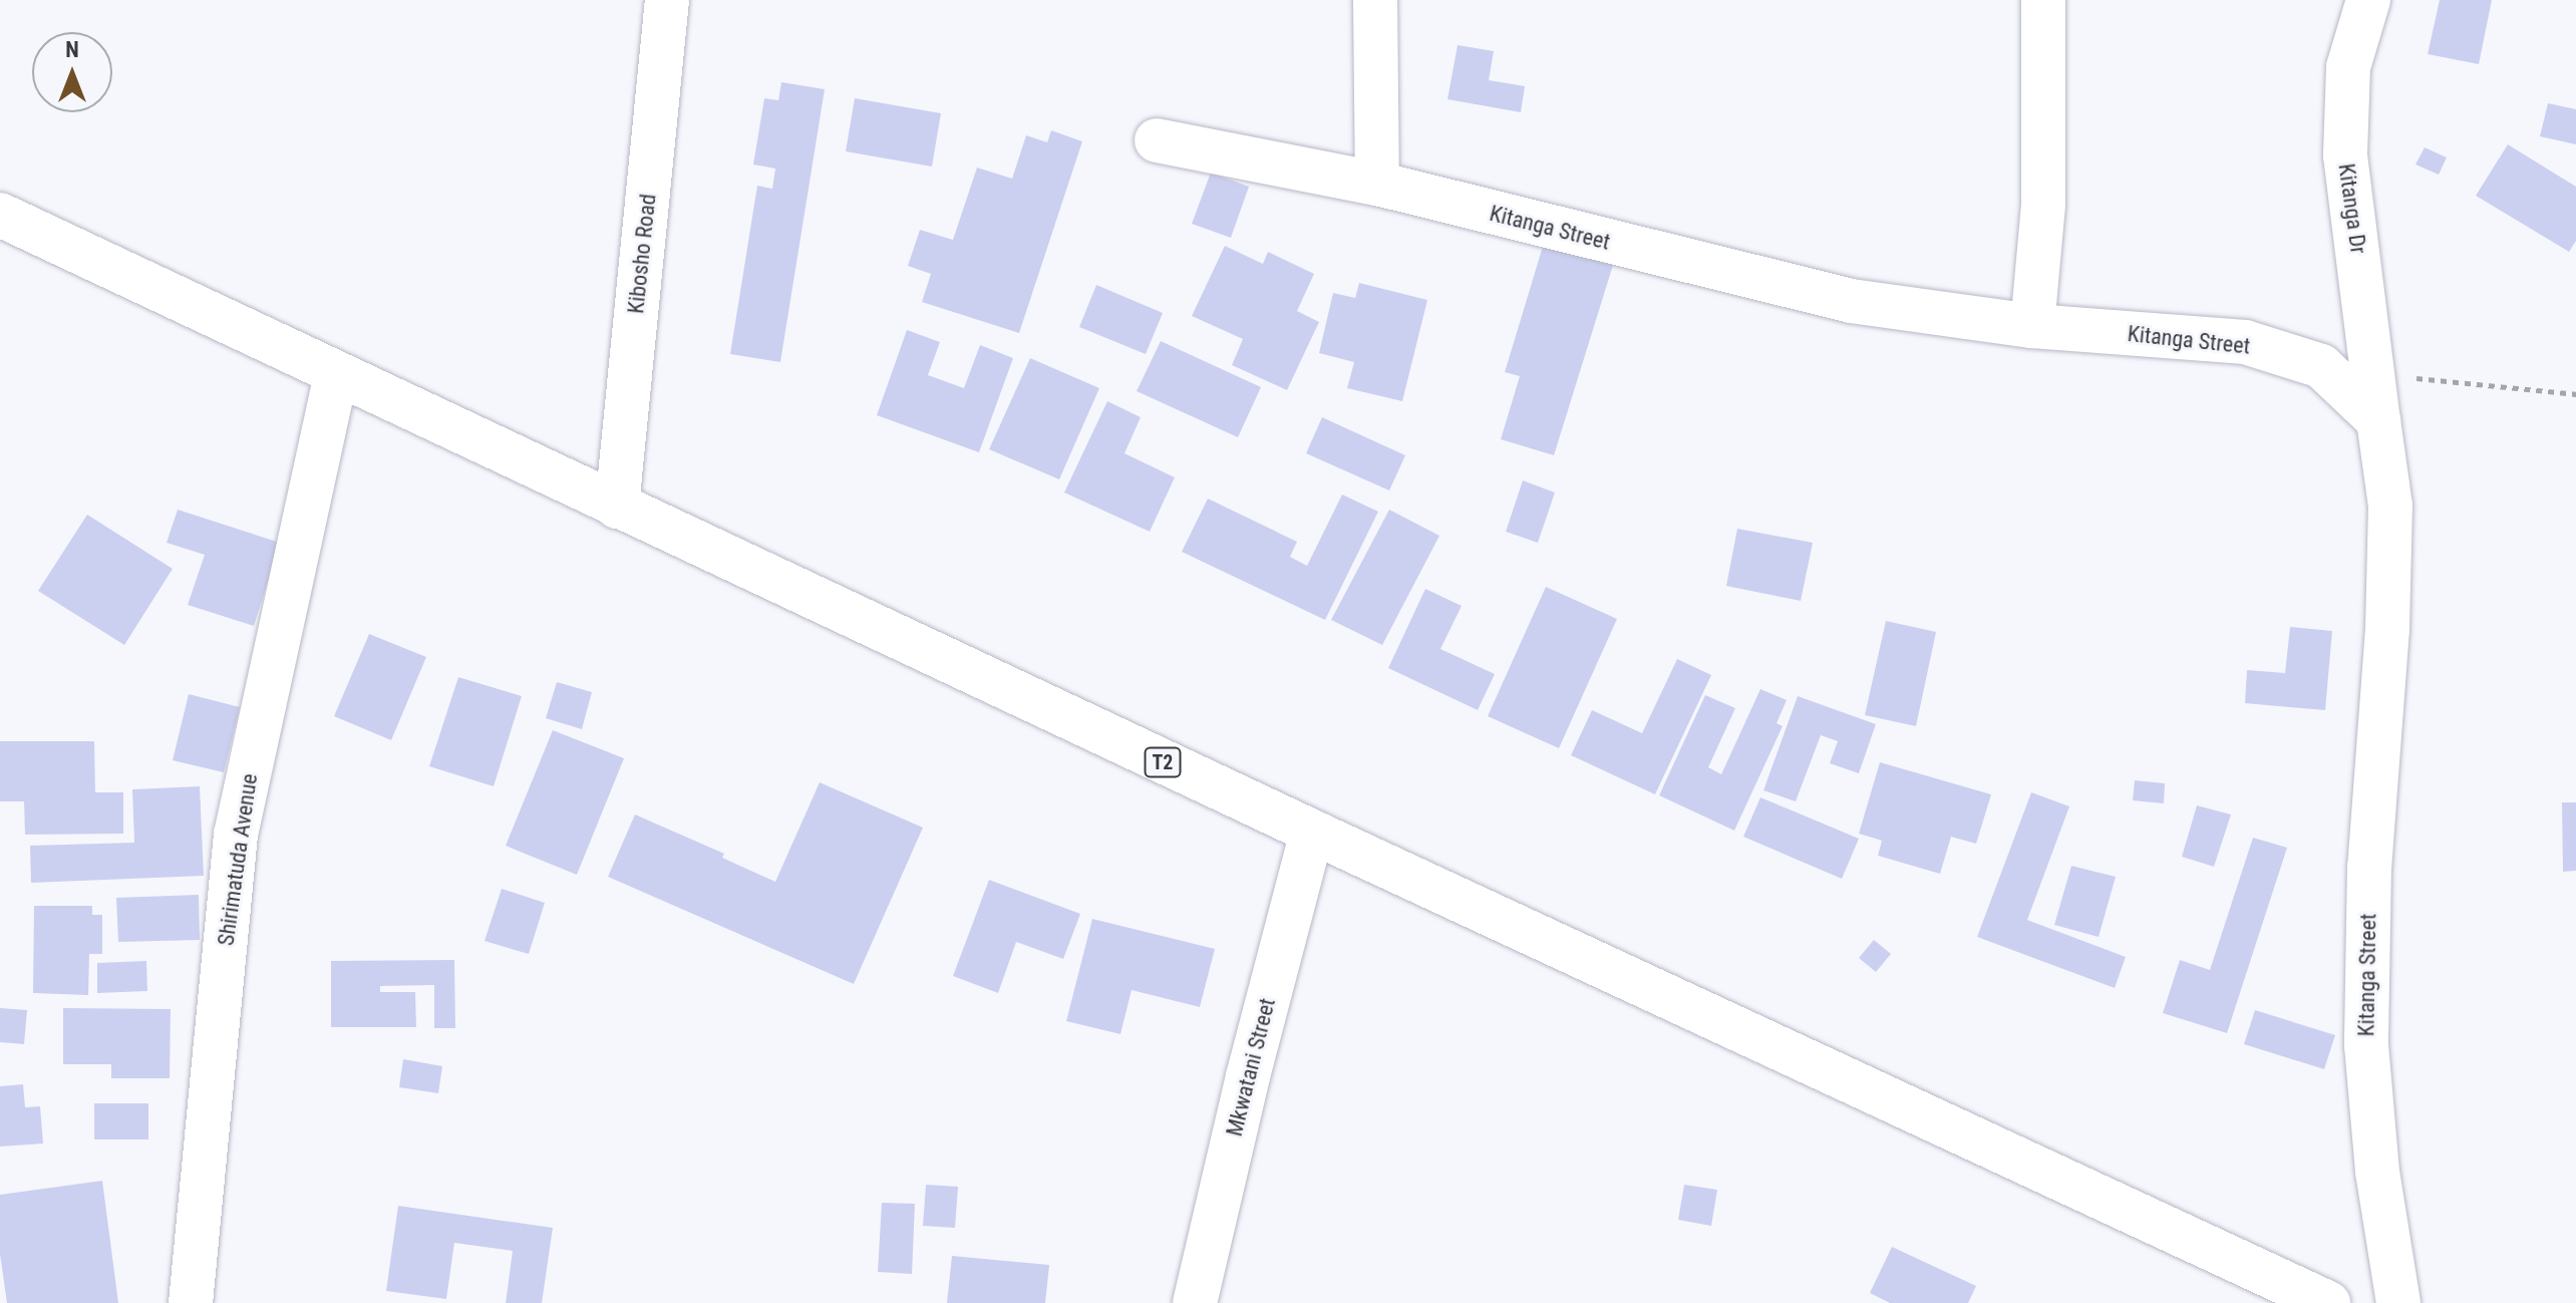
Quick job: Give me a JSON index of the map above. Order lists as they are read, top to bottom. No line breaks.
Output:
{"streets":{"main road":["Kitanga Dr","Kitanga Street","Kibosho Road","T2","Shirimatuda Avenue","Mkwatani Street"]},"crossings":[["Kitanga Dr","Kitanga Street"],["Kibosho Road","T2"],["T2","Shirimatuda Avenue"],["T2","Mkwatani Street"]],"north":"top"}
